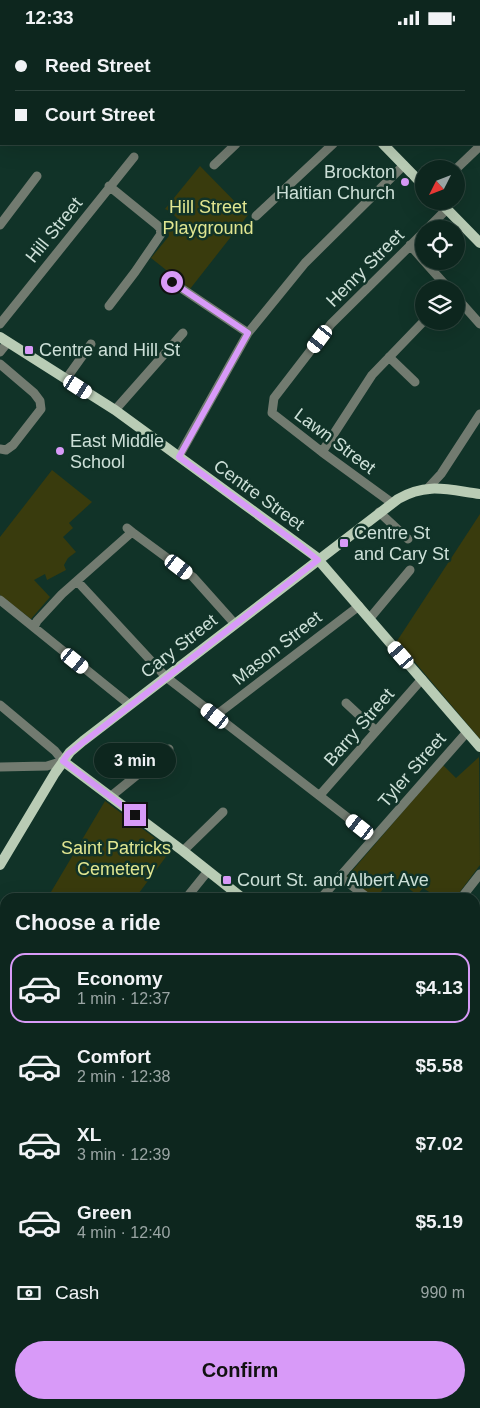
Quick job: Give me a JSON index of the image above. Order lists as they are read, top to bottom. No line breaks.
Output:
{"streets":{"main road":["Centre Street","Cary Street"],"street":["Hill Street","Henry Street","Lawn Street","Mason Street","Barry Street","Tyler Street"]},"crossings":[["Henry Street","Lawn Street"],["Lawn Street","Cary Street"],["Centre Street","Cary Street"],["Centre Street","Mason Street"],["Centre Street","Barry Street"],["Centre Street","Tyler Street"]],"parks":["Hill Street Playground","Saint Patricks Cemetery"],"places":{"other":["Brockton Haitian Church","East Middle School"],"transit":["Centre and Hill St","Centre St and Cary St","Court St. and Albert Ave"]},"north":"bottom left","page":{"status":"12:33","banner":["Reed Street","Court Street"],"bubble":"3 min","heading":"Choose a ride","list":[{"name":"Economy","note":"1 min · 12:37","value":"$4.13"},{"name":"Comfort","note":"2 min · 12:38","value":"$5.58"},{"name":"XL","note":"3 min · 12:39","value":"$7.02"},{"name":"Green","note":"4 min · 12:40","value":"$5.19"}],"pay":["Cash","990 m"],"buttons":"Confirm"}}
